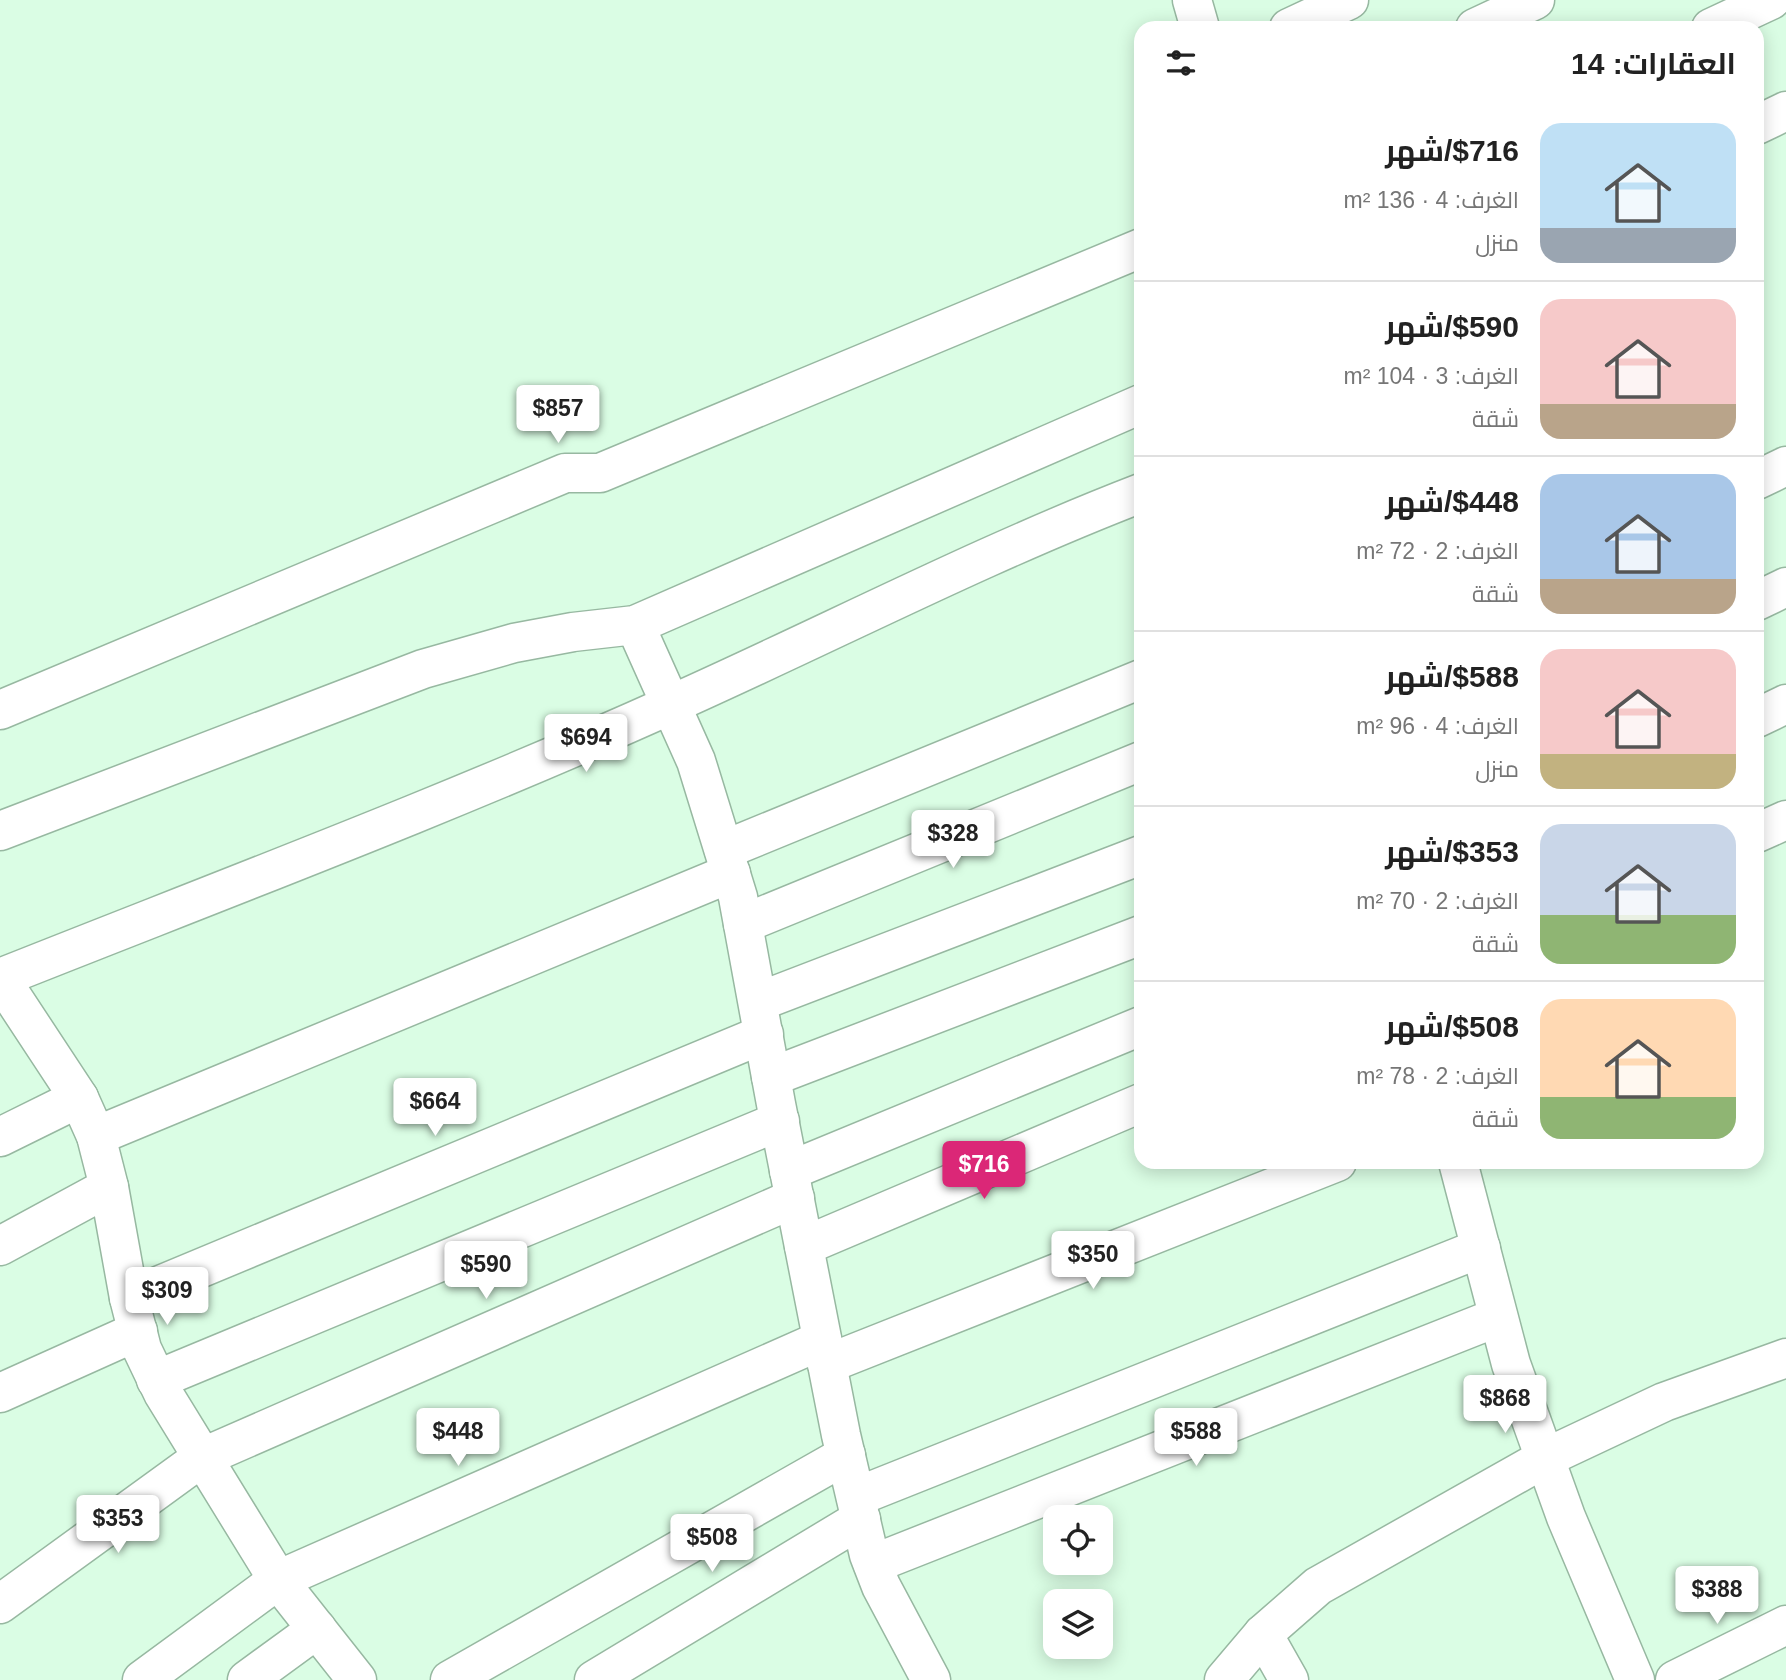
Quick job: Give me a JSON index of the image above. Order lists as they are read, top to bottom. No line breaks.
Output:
{"page":{"heading":"العقارات: 14","list":[{"name":"$716/شهر","note":"الغرف: 4 · 136 m² · منزل"},{"name":"$590/شهر","note":"الغرف: 3 · 104 m² · شقة"},{"name":"$448/شهر","note":"الغرف: 2 · 72 m² · شقة"},{"name":"$588/شهر","note":"الغرف: 4 · 96 m² · منزل"},{"name":"$353/شهر","note":"الغرف: 2 · 70 m² · شقة"},{"name":"$508/شهر","note":"الغرف: 2 · 78 m² · شقة"}],"price":["$857","$694","$328","$664","$716","$350","$590","$309","$868","$448","$588","$353","$508","$388"]}}
